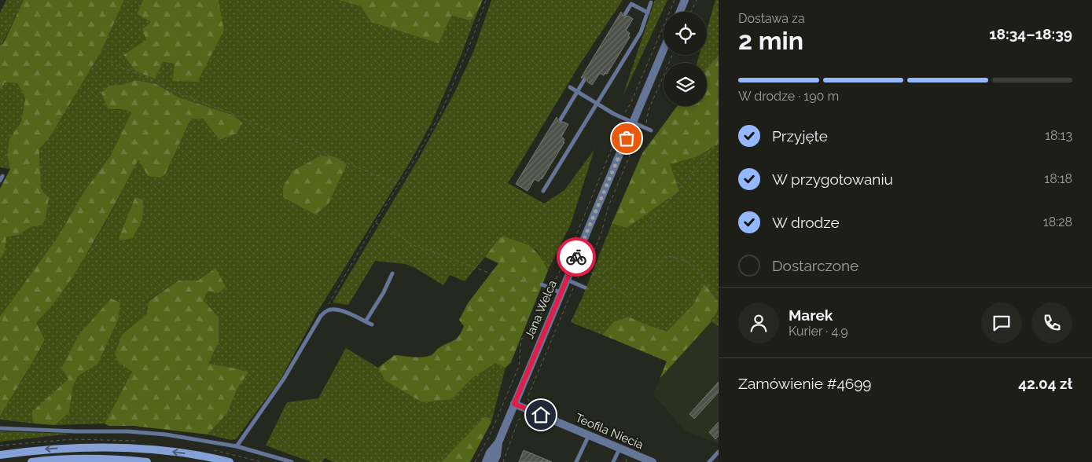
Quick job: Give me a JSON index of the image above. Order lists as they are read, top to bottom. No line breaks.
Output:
{"streets":{"street":["Jana Welca","Teofila Niecia"]},"crossings":[["Jana Welca","Teofila Niecia"]],"page":{"heading":["2 min","Dostawa za","18:34–18:39"],"panel":["Marek","Kurier · 4.9","Zamówienie #4699","42.04 zł"],"bar":"W drodze · 190 m","list":[["Przyjęte","18:13"],["W przygotowaniu","18:18"],["W drodze","18:28"],"Dostarczone"]}}
